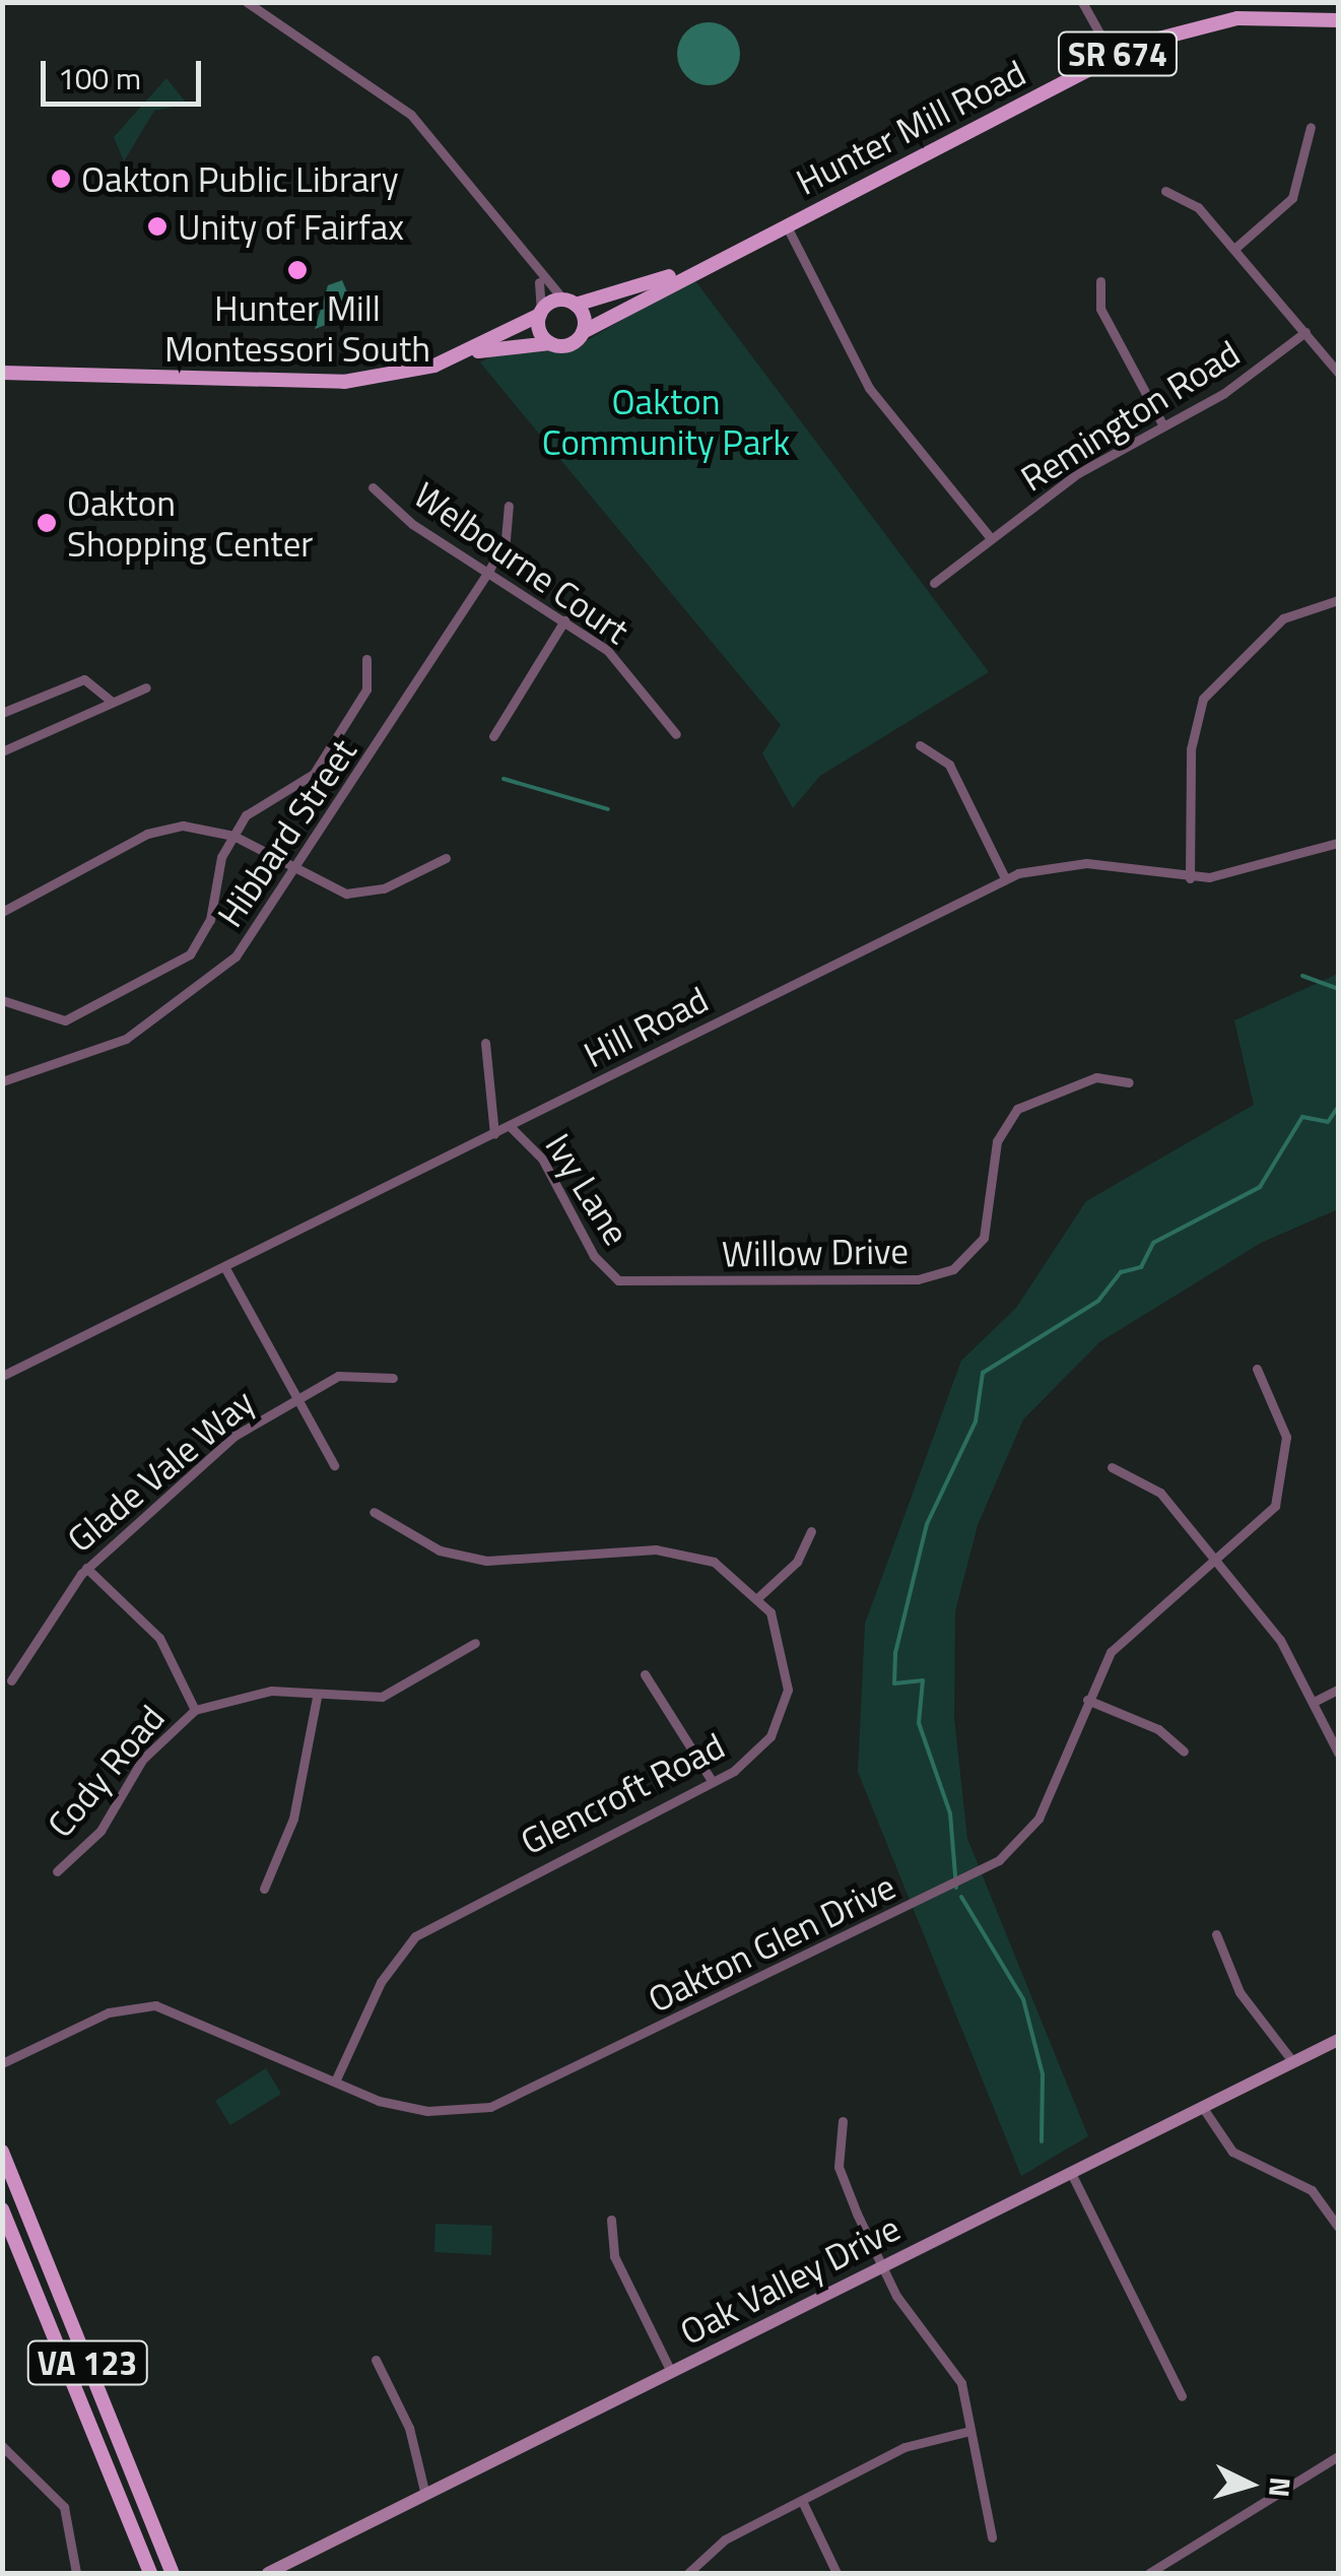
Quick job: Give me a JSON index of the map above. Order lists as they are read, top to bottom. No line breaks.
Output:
{"streets":{"main road":["SR 674","Hunter Mill Road","VA 123"],"street":["Remington Road","Welbourne Court","Hibbard Street","Hill Road","Ivy Lane","Willow Drive","Glade Vale Way","Cody Road","Glencroft Road","Oakton Glen Drive","Oak Valley Drive"]},"crossings":[["Welbourne Court","Hibbard Street"],["Hill Road","Ivy Lane"],["Ivy Lane","Willow Drive"],["Glencroft Road","Oakton Glen Drive"]],"parks":["Oakton Community Park"],"places":["Oakton Public Library","Unity of Fairfax","Hunter Mill Montessori South","Oakton Shopping Center"],"scale_bar":"100 m","north":"right"}
